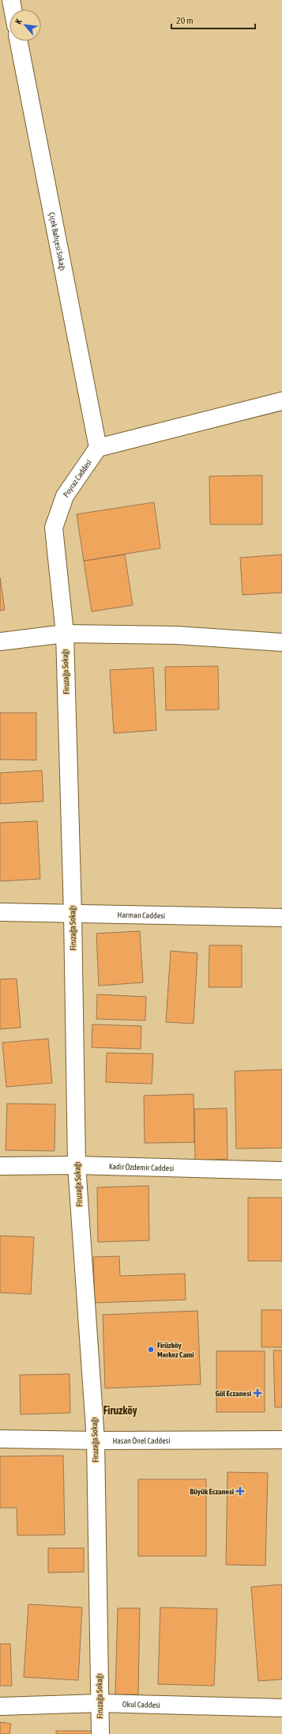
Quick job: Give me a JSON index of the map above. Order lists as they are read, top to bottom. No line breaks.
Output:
{"streets":{"street":["Çiçek Bahçesi Sokağı","Poyraz Caddesi","Firuzağa Sokağı","Harman Caddesi","Kadir Özdemir Caddesi","Hasan Önel Caddesi","Okul Caddesi"]},"crossings":[["Çiçek Bahçesi Sokağı","Poyraz Caddesi"],["Poyraz Caddesi","Firuzağa Sokağı"],["Firuzağa Sokağı","Harman Caddesi"],["Firuzağa Sokağı","Kadir Özdemir Caddesi"],["Firuzağa Sokağı","Hasan Önel Caddesi"],["Firuzağa Sokağı","Okul Caddesi"]],"districts":["Firuzköy"],"places":{"other":["Firüzköy Merkez Cami"],"health":["Gül Eczanesi","Büyük Eczanesi"]},"scale_bar":"20 m","north":"top left"}
